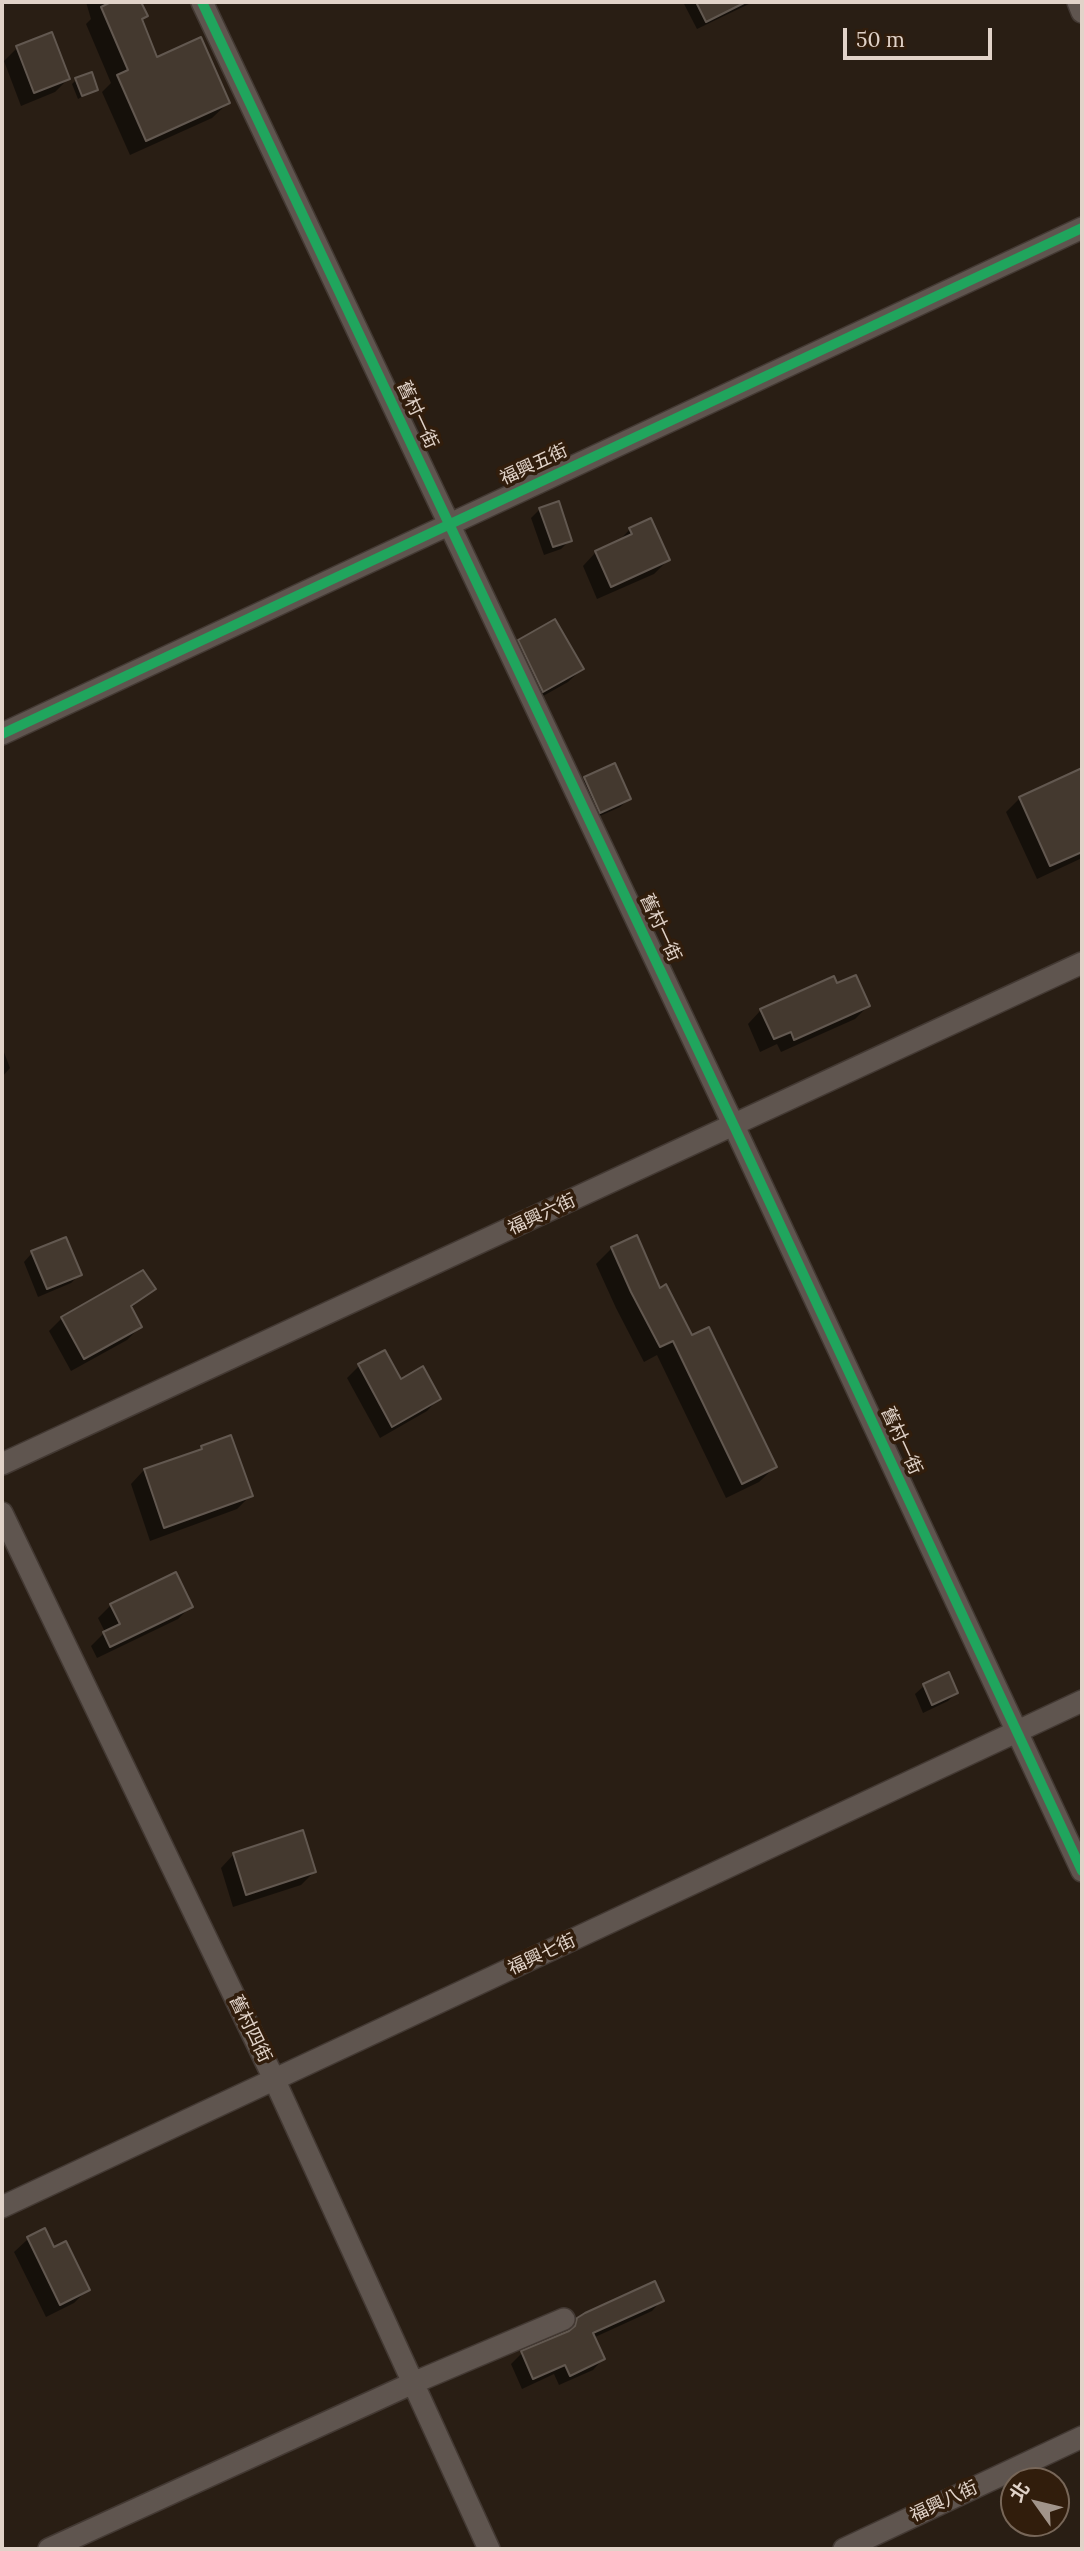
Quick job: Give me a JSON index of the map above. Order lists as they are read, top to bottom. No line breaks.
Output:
{"streets":{"street":["舊村一街","福興五街","福興六街","福興七街","舊村四街","福興八街"]},"crossings":[["舊村一街","福興五街"],["舊村一街","福興六街"],["舊村一街","福興七街"],["福興七街","舊村四街"]],"scale_bar":"50 m","north":"top left"}
